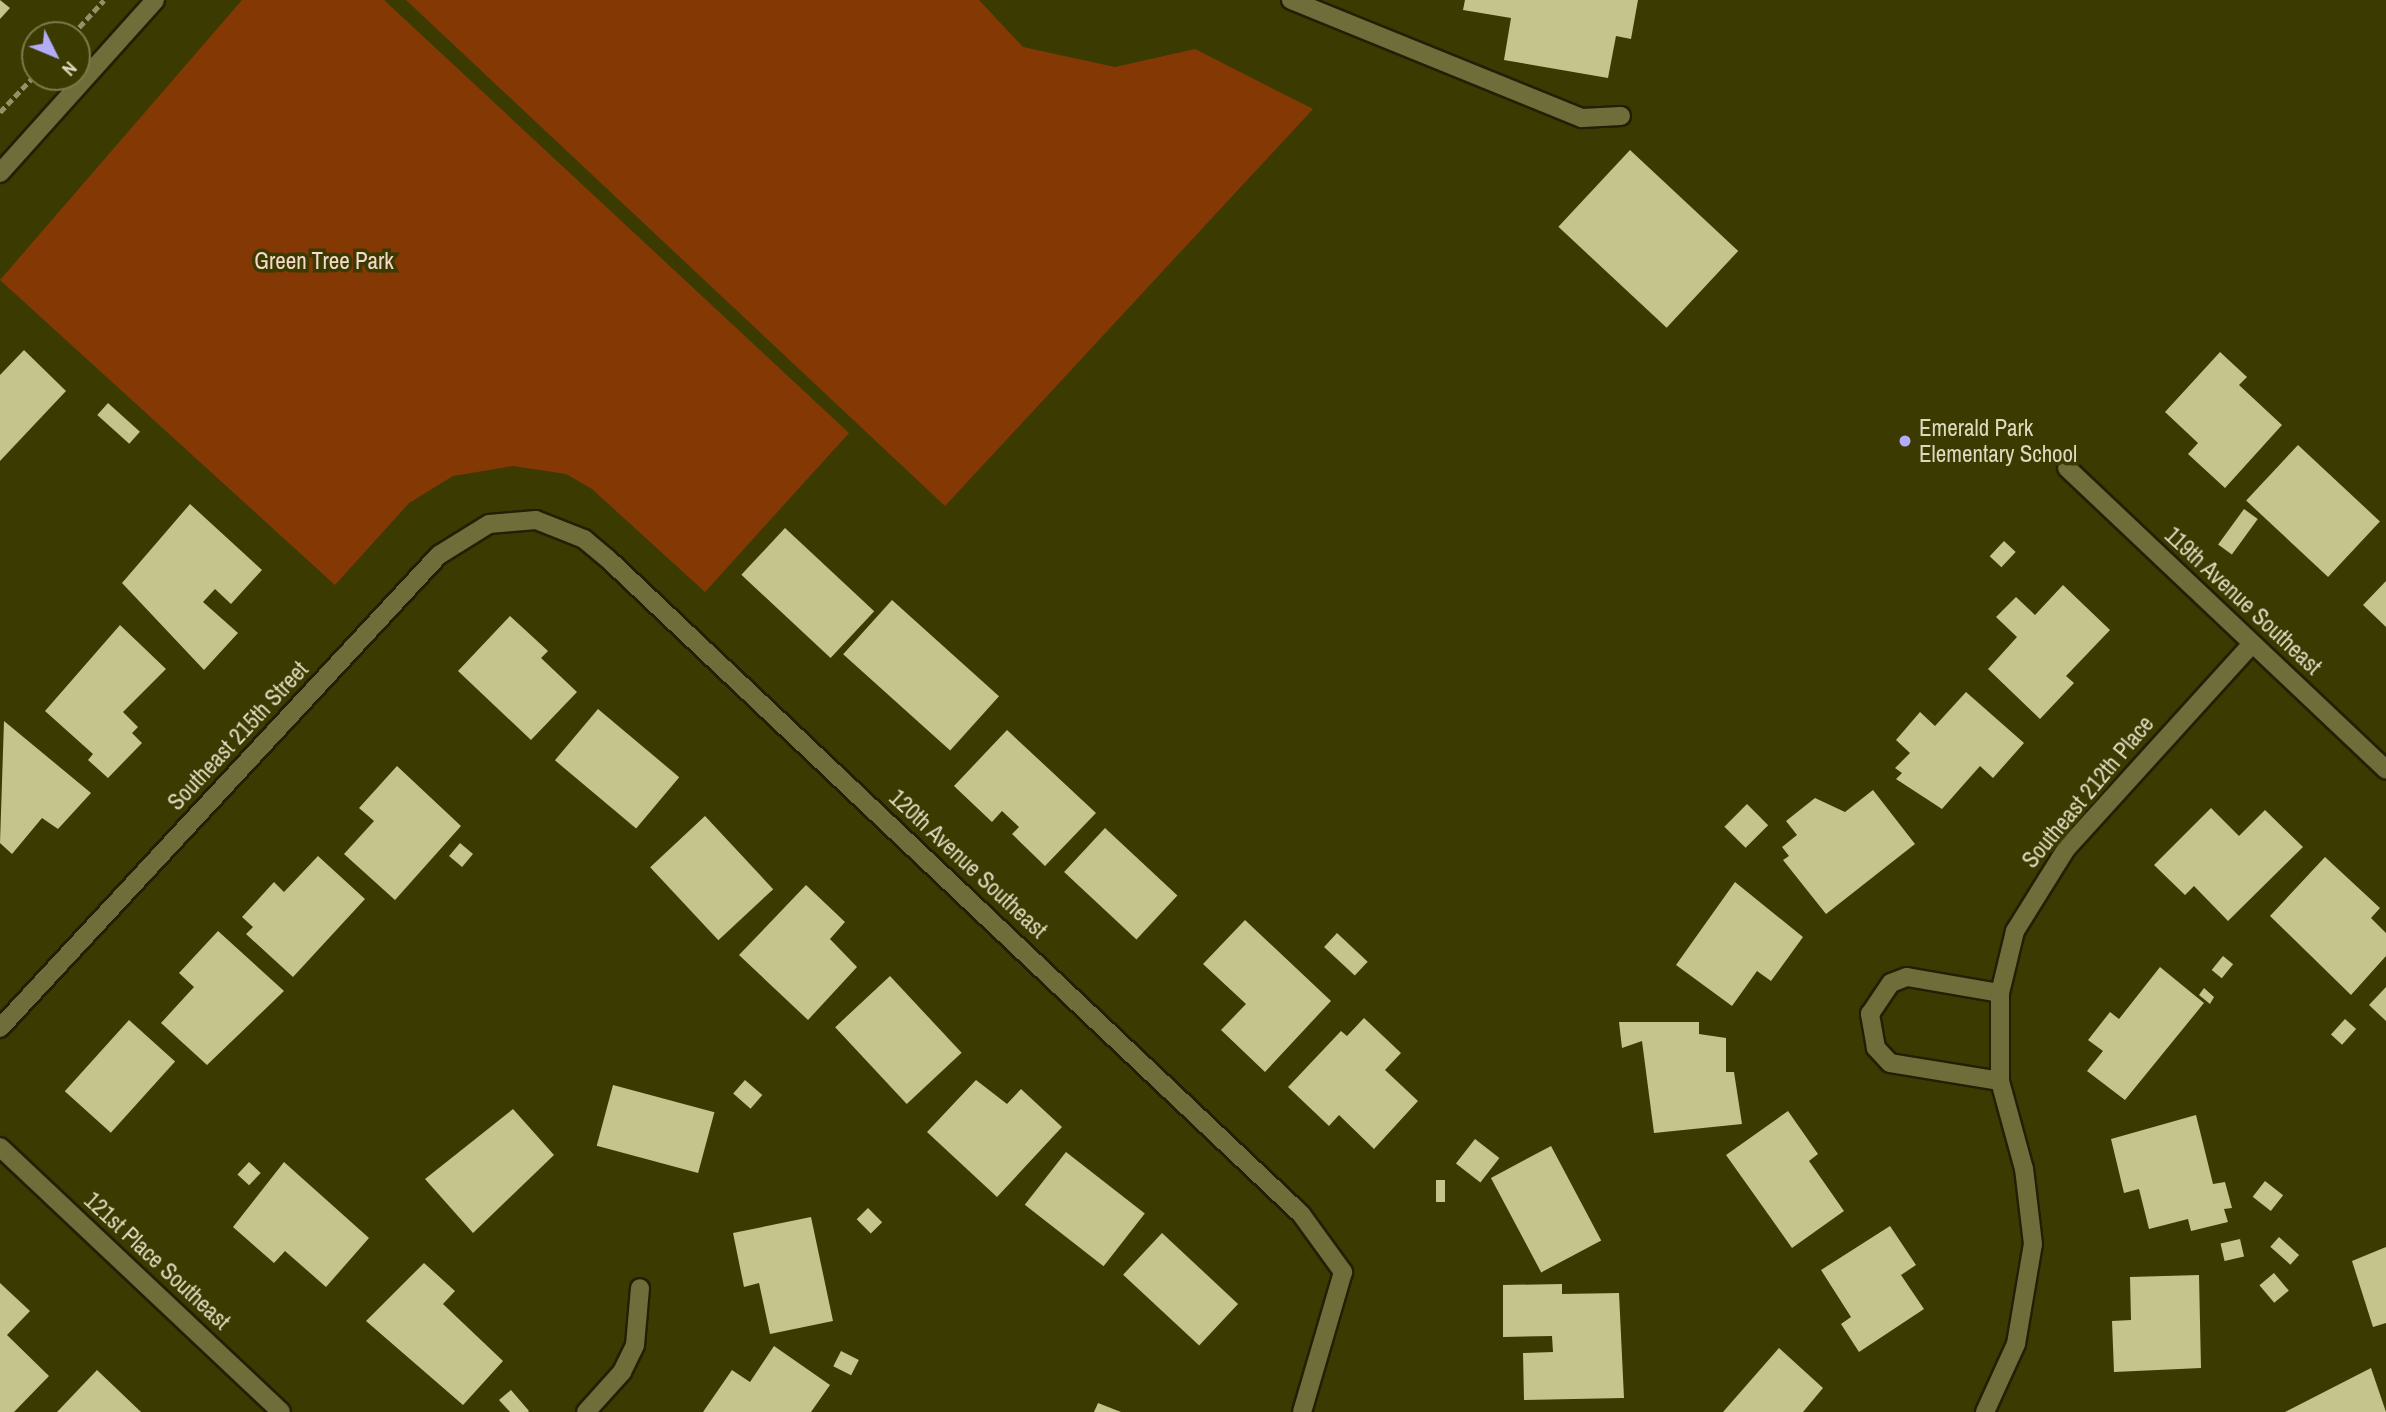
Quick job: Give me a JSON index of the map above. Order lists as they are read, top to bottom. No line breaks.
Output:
{"streets":{"street":["119th Avenue Southeast","Southeast 215th Street","Southeast 212th Place","120th Avenue Southeast","121st Place Southeast"]},"crossings":[["119th Avenue Southeast","Southeast 212th Place"],["Southeast 215th Street","120th Avenue Southeast"]],"parks":["Green Tree Park"],"places":["Emerald Park Elementary School"],"north":"bottom right"}
